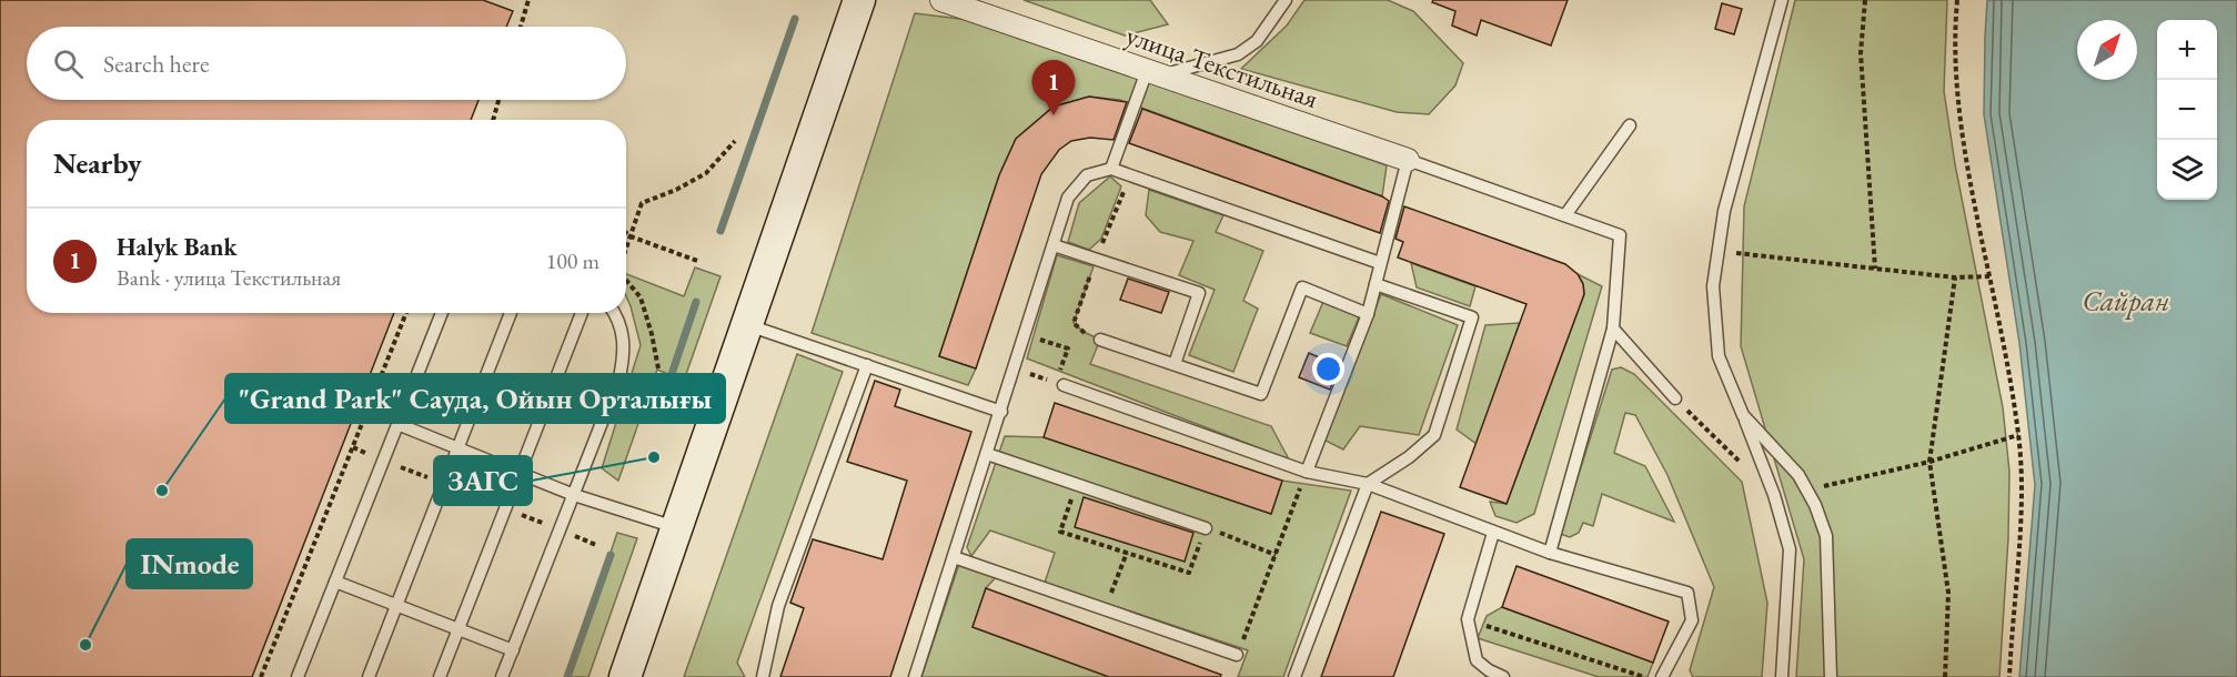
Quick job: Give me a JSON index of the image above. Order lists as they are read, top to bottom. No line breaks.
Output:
{"streets":{"street":["улица Текстильная"]},"water":["Сайран"],"places":["ЗАГС","\"Grand Park\" Сауда, Ойын Орталығы","INmode"],"north":"top right","page":{"map_buttons":["+","−"],"search":"Search here","pins":"1","heading":"Nearby","list":[{"mark":"1","name":"Halyk Bank","note":"Bank · улица Текстильная","value":"100 m"}]}}
